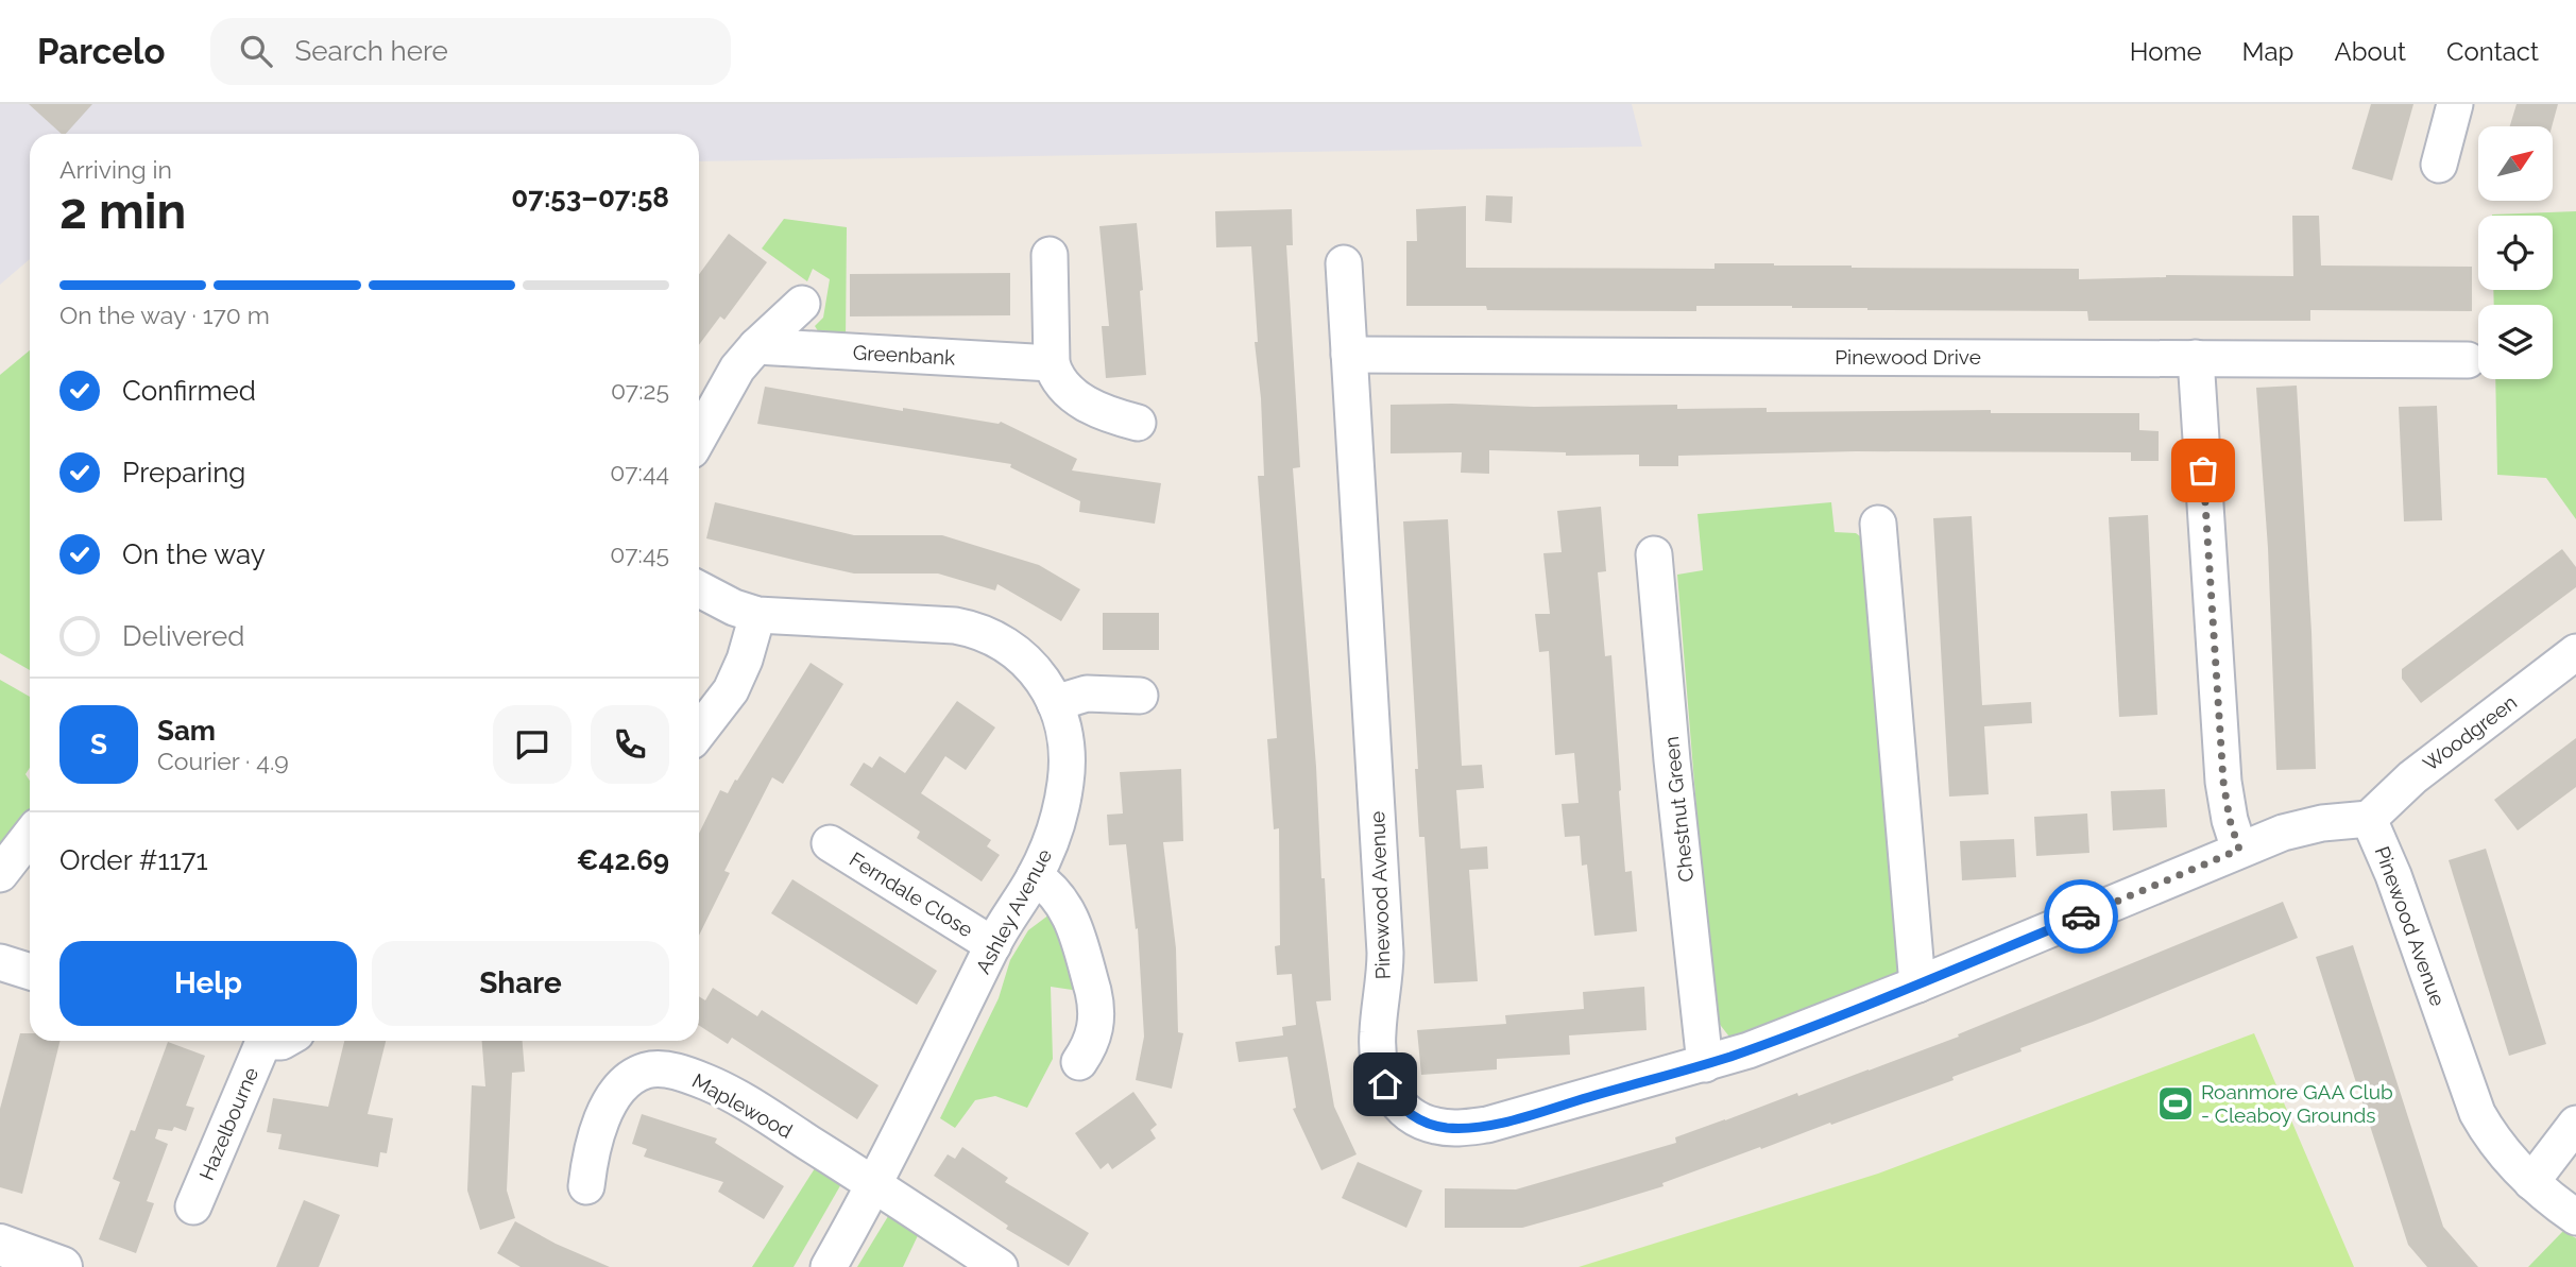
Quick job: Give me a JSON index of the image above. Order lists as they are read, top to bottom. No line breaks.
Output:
{"streets":{"street":["Greenbank","Pinewood Drive","Woodgreen","Chestnut Green","Ferndale Close","Pinewood Avenue","Ashley Avenue","Maplewood","Hazelbourne"]},"crossings":[["Pinewood Drive","Pinewood Avenue"],["Woodgreen","Pinewood Avenue"],["Chestnut Green","Pinewood Avenue"],["Ferndale Close","Ashley Avenue"],["Ashley Avenue","Maplewood"]],"places":{"sports":["Roanmore GAA Club - Cleaboy Grounds"]},"north":"top right","page":{"header":"Parcelo","search":"Search here","nav":["Home","Map","About","Contact"],"heading":["2 min","Arriving in","07:53–07:58"],"panel":["Sam","Courier · 4.9","Order #1171","€42.69"],"bar":"On the way · 170 m","list":[["Confirmed","07:25"],["Preparing","07:44"],["On the way","07:45"],"Delivered"],"round":"S","buttons":["Help","Share"]}}
